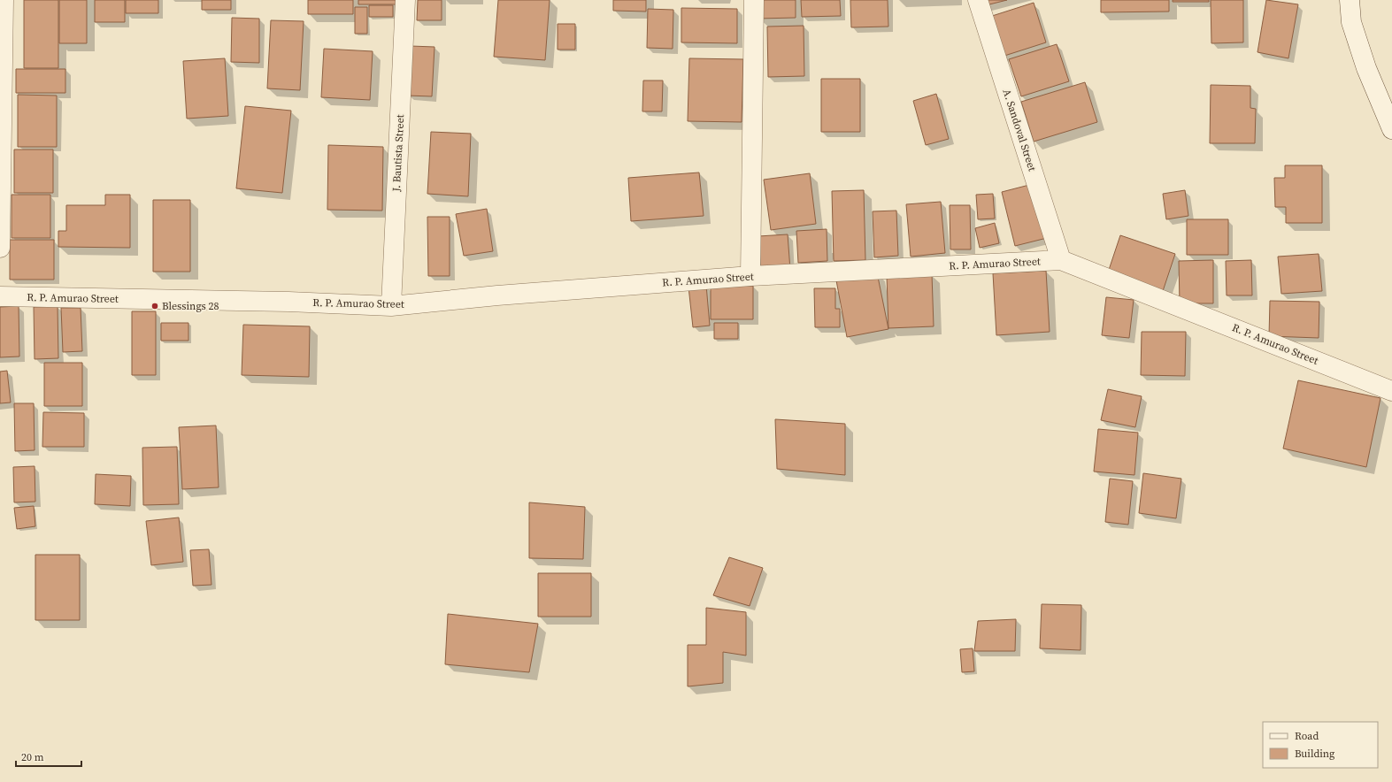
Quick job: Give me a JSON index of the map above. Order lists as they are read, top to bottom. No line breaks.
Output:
{"streets":{"street":["A. Sandoval Street","J. Bautista Street","R. P. Amurao Street"]},"crossings":[["A. Sandoval Street","R. P. Amurao Street"],["J. Bautista Street","R. P. Amurao Street"]],"places":["Blessings 28"],"legend":["Road","Building"],"scale_bar":"20 m"}
